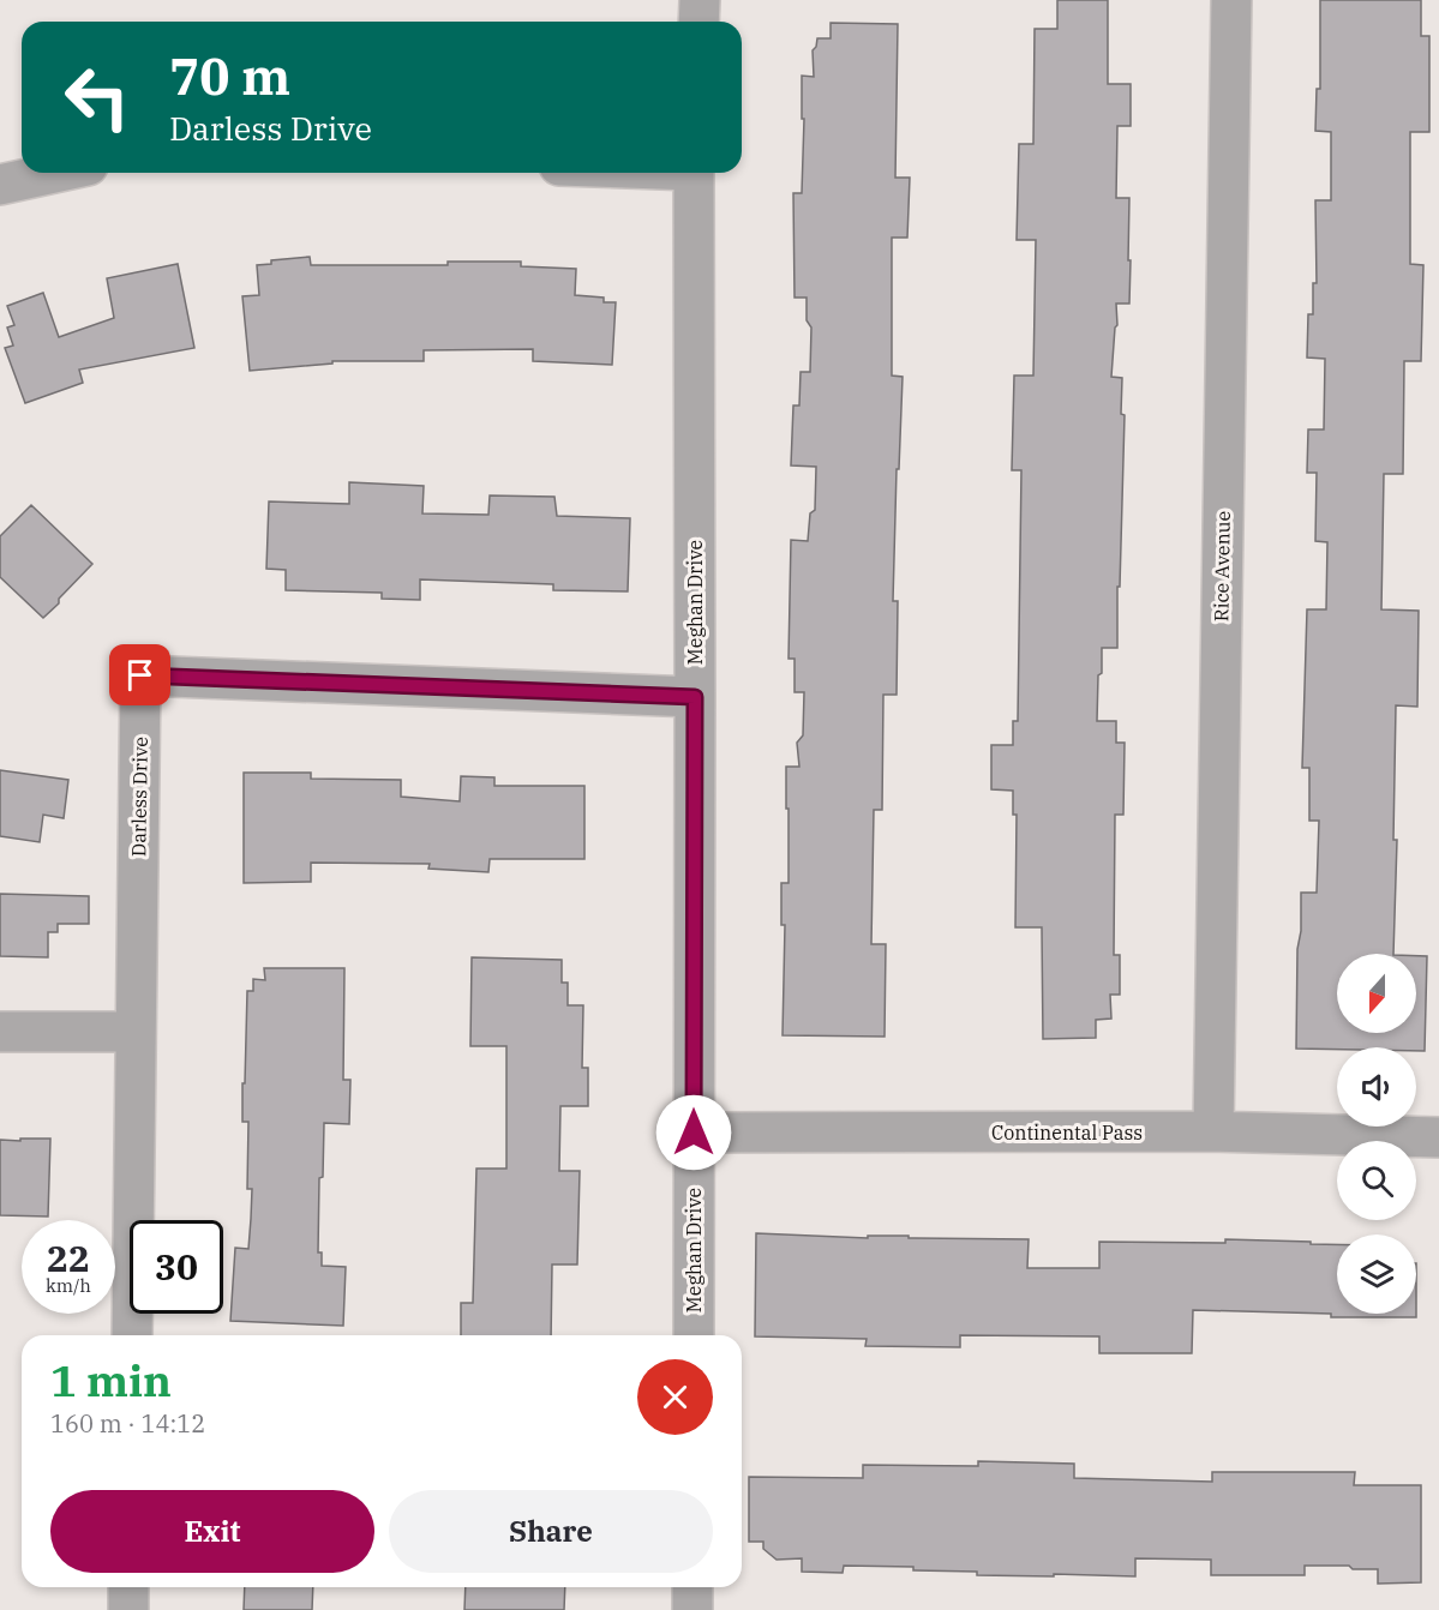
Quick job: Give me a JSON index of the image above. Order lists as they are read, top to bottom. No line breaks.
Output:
{"streets":{"street":["Rice Avenue","Meghan Drive","Darless Drive","Continental Pass"]},"crossings":[["Rice Avenue","Continental Pass"],["Meghan Drive","Darless Drive"],["Meghan Drive","Continental Pass"]],"north":"bottom","page":{"turn":["70 m","Darless Drive"],"speed":"22 km/h","limit":"30","heading":["1 min","160 m · 14:12"],"buttons":["Exit","Share"]}}
